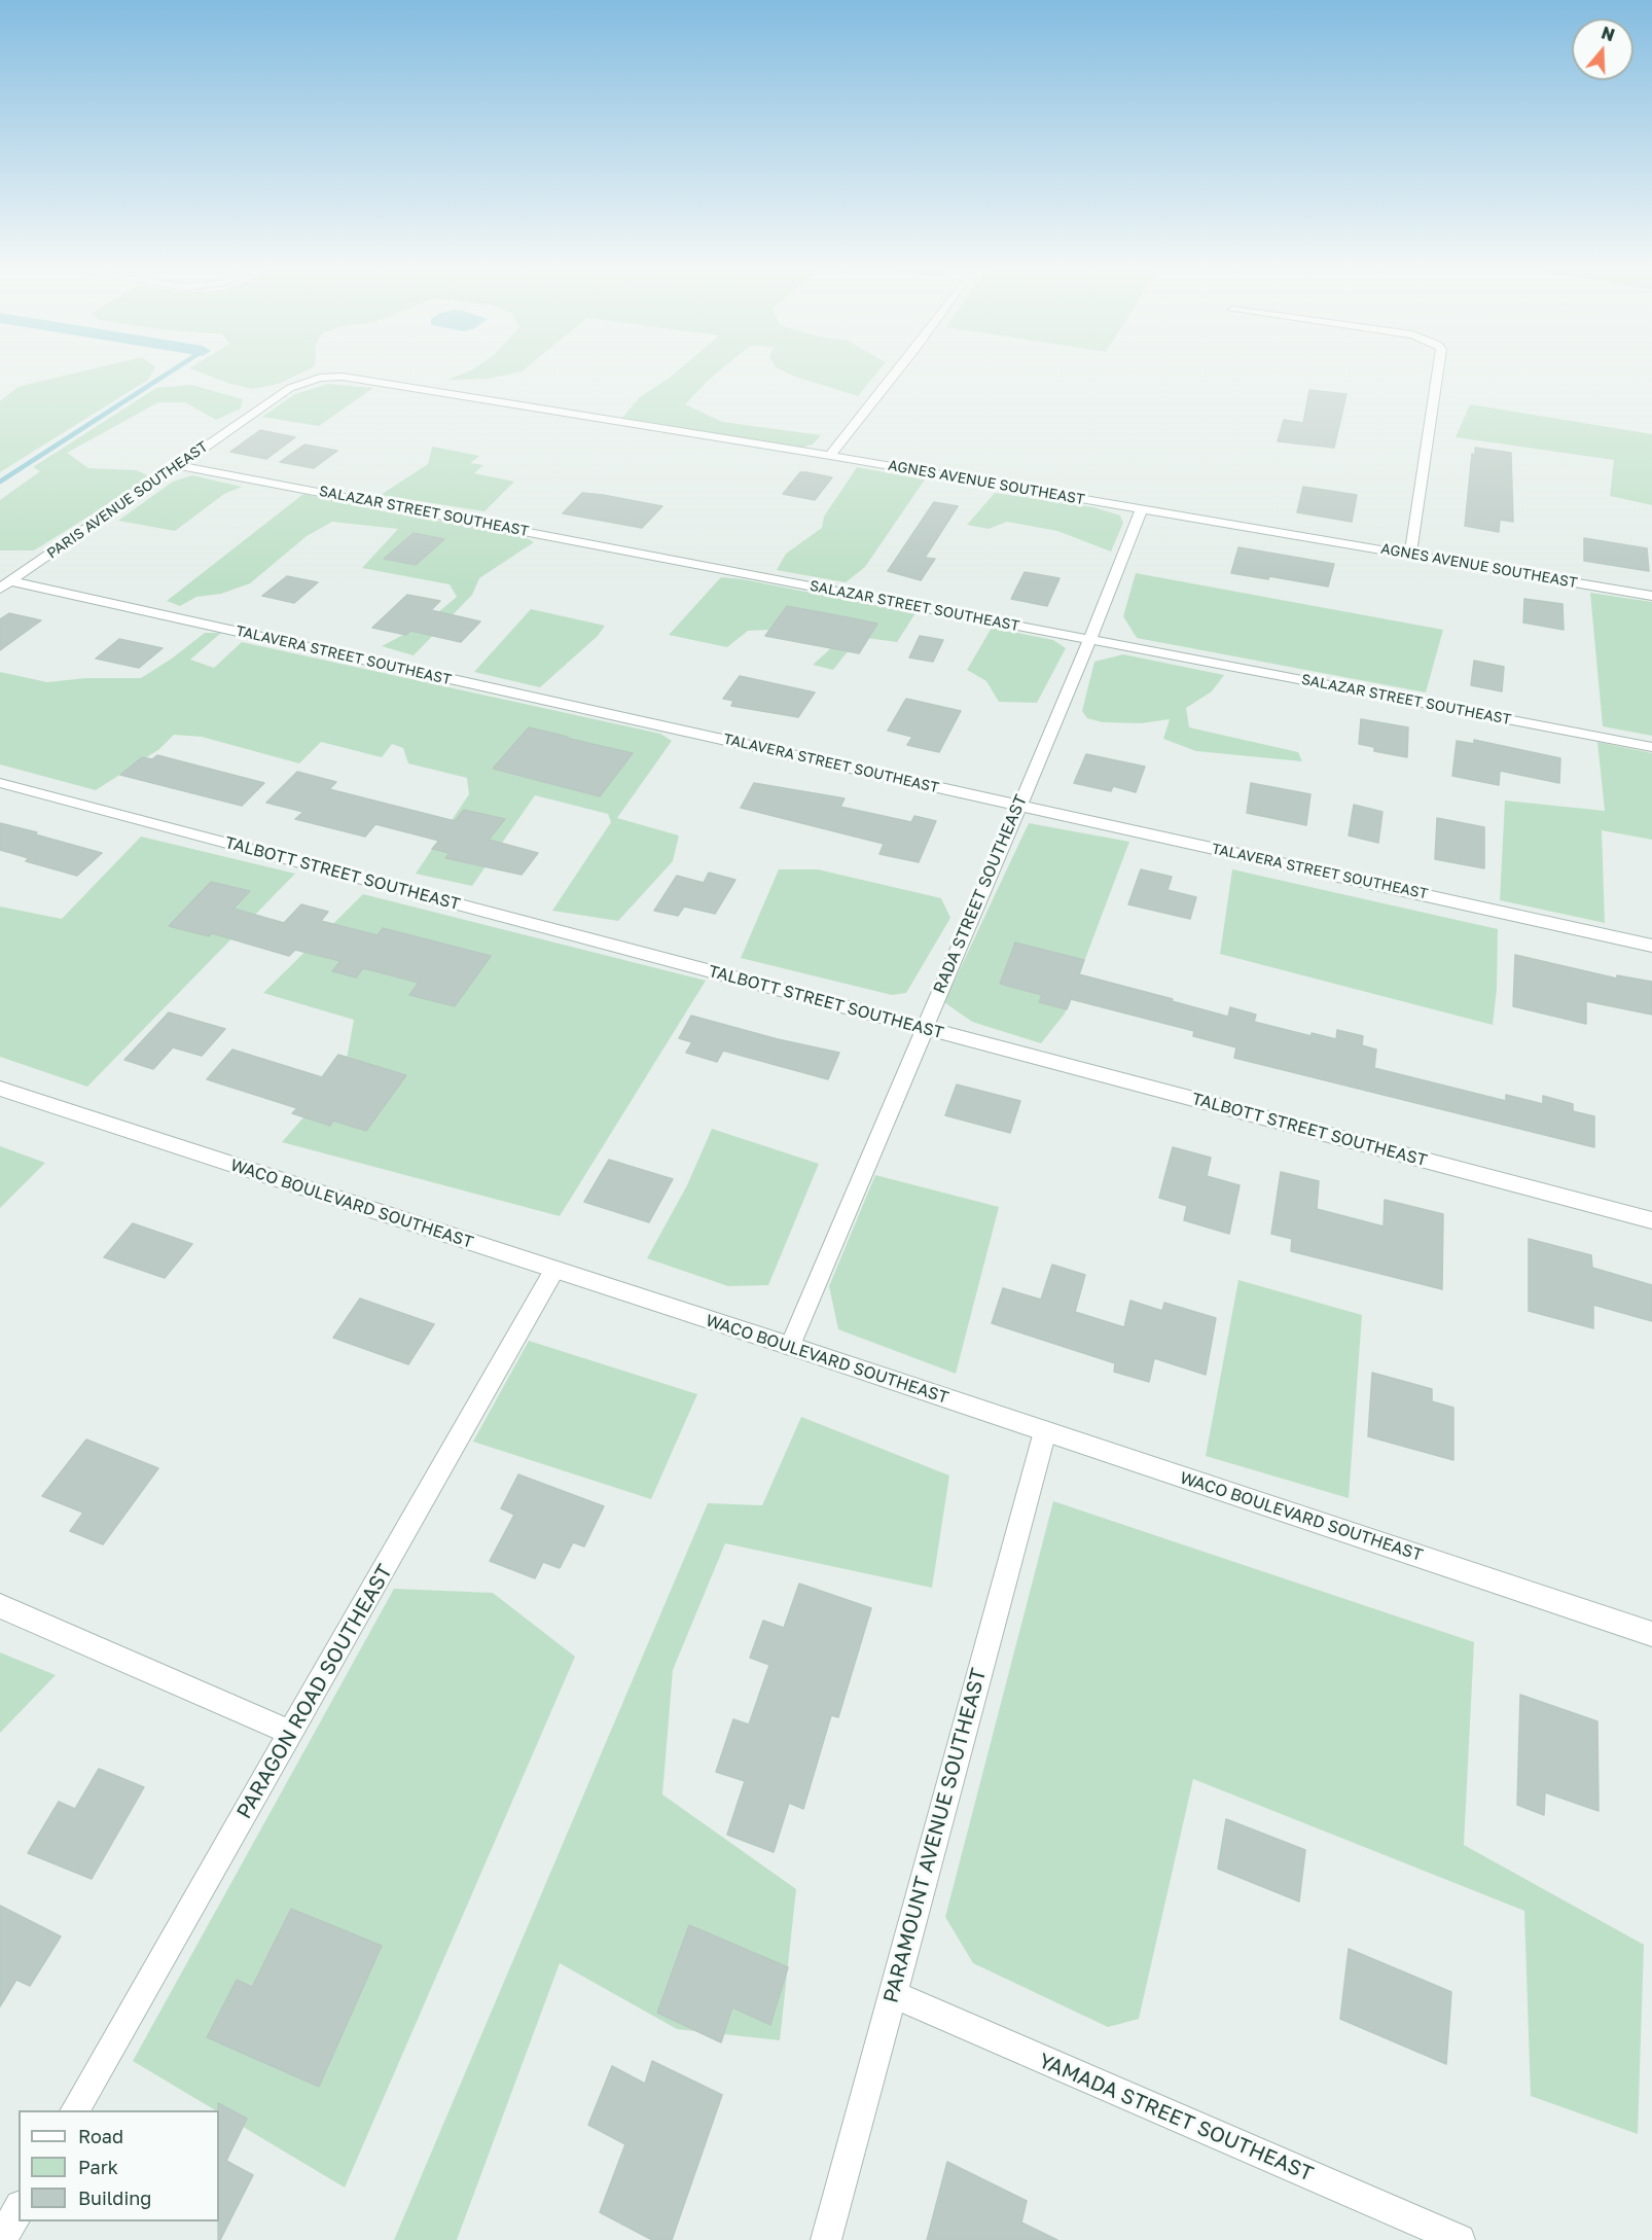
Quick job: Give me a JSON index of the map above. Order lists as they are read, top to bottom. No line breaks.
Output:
{"streets":{"street":["AGNES AVENUE SOUTHEAST","PARIS AVENUE SOUTHEAST","SALAZAR STREET SOUTHEAST","TALAVERA STREET SOUTHEAST","TALBOTT STREET SOUTHEAST","RADA STREET SOUTHEAST","WACO BOULEVARD SOUTHEAST","PARAGON ROAD SOUTHEAST","PARAMOUNT AVENUE SOUTHEAST","YAMADA STREET SOUTHEAST"]},"crossings":[["AGNES AVENUE SOUTHEAST","PARIS AVENUE SOUTHEAST"],["AGNES AVENUE SOUTHEAST","RADA STREET SOUTHEAST"],["PARIS AVENUE SOUTHEAST","SALAZAR STREET SOUTHEAST"],["PARIS AVENUE SOUTHEAST","TALAVERA STREET SOUTHEAST"],["SALAZAR STREET SOUTHEAST","RADA STREET SOUTHEAST"],["TALAVERA STREET SOUTHEAST","RADA STREET SOUTHEAST"],["TALBOTT STREET SOUTHEAST","RADA STREET SOUTHEAST"],["RADA STREET SOUTHEAST","WACO BOULEVARD SOUTHEAST"],["WACO BOULEVARD SOUTHEAST","PARAGON ROAD SOUTHEAST"],["WACO BOULEVARD SOUTHEAST","PARAMOUNT AVENUE SOUTHEAST"],["PARAMOUNT AVENUE SOUTHEAST","YAMADA STREET SOUTHEAST"]],"legend":["Road","Park","Building"],"north":"top"}
